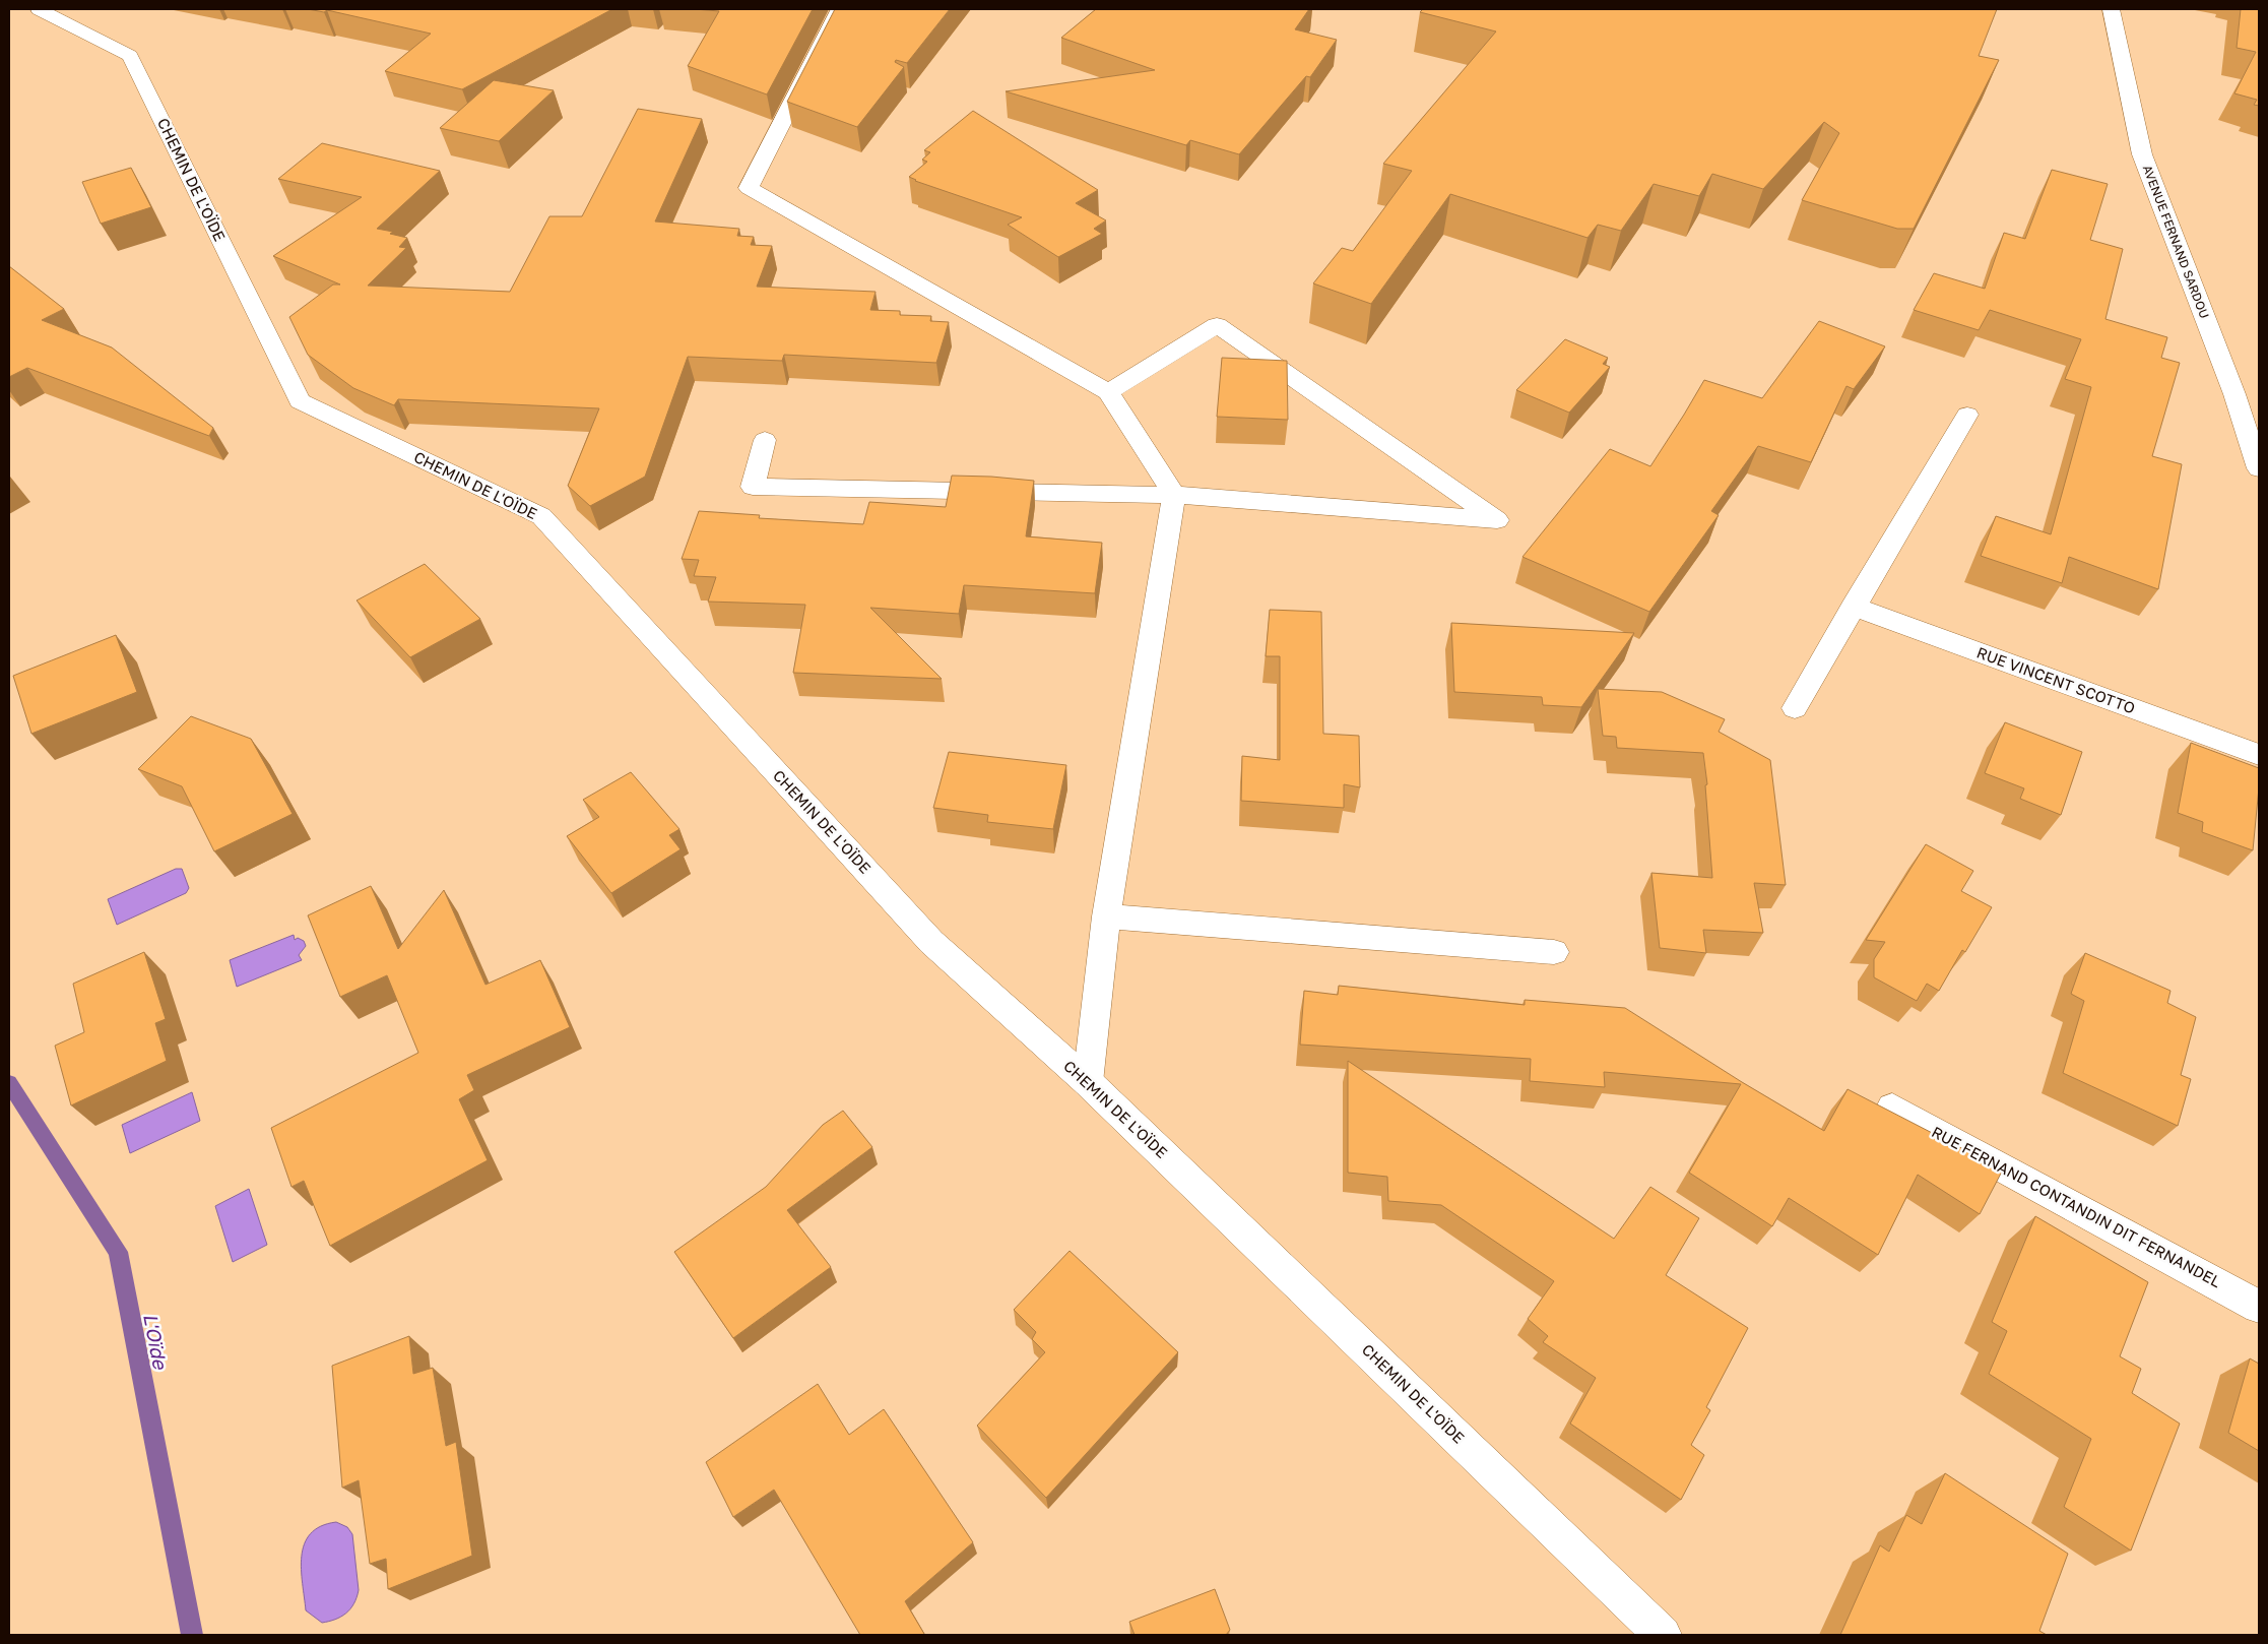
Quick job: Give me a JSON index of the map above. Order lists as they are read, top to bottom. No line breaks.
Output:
{"streets":{"street":["CHEMIN DE L'OÏDE","AVENUE FERNAND SARDOU","RUE VINCENT SCOTTO","RUE FERNAND CONTANDIN DIT FERNANDEL"]},"water":["L'Oïde"]}
